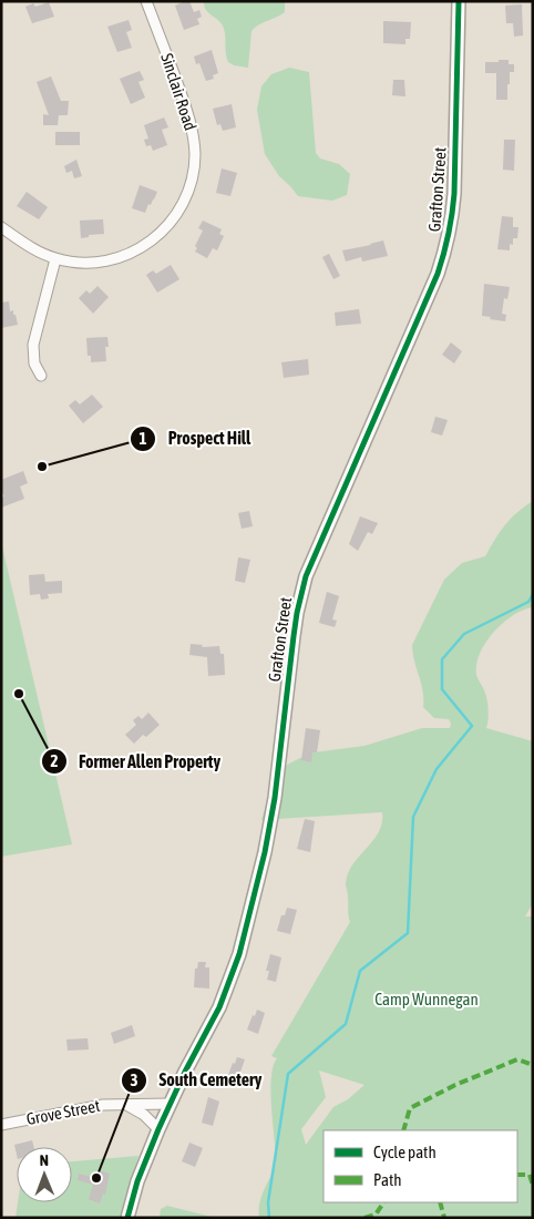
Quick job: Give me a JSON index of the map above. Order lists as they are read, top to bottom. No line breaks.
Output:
{"streets":{"street":["Sinclair Road","Grafton Street","Grove Street"]},"crossings":[["Grafton Street","Grove Street"]],"parks":["Camp Wunnegan"],"places":["Prospect Hill","Former Allen Property","South Cemetery"],"legend":["Cycle path","Path"],"north":"top"}
